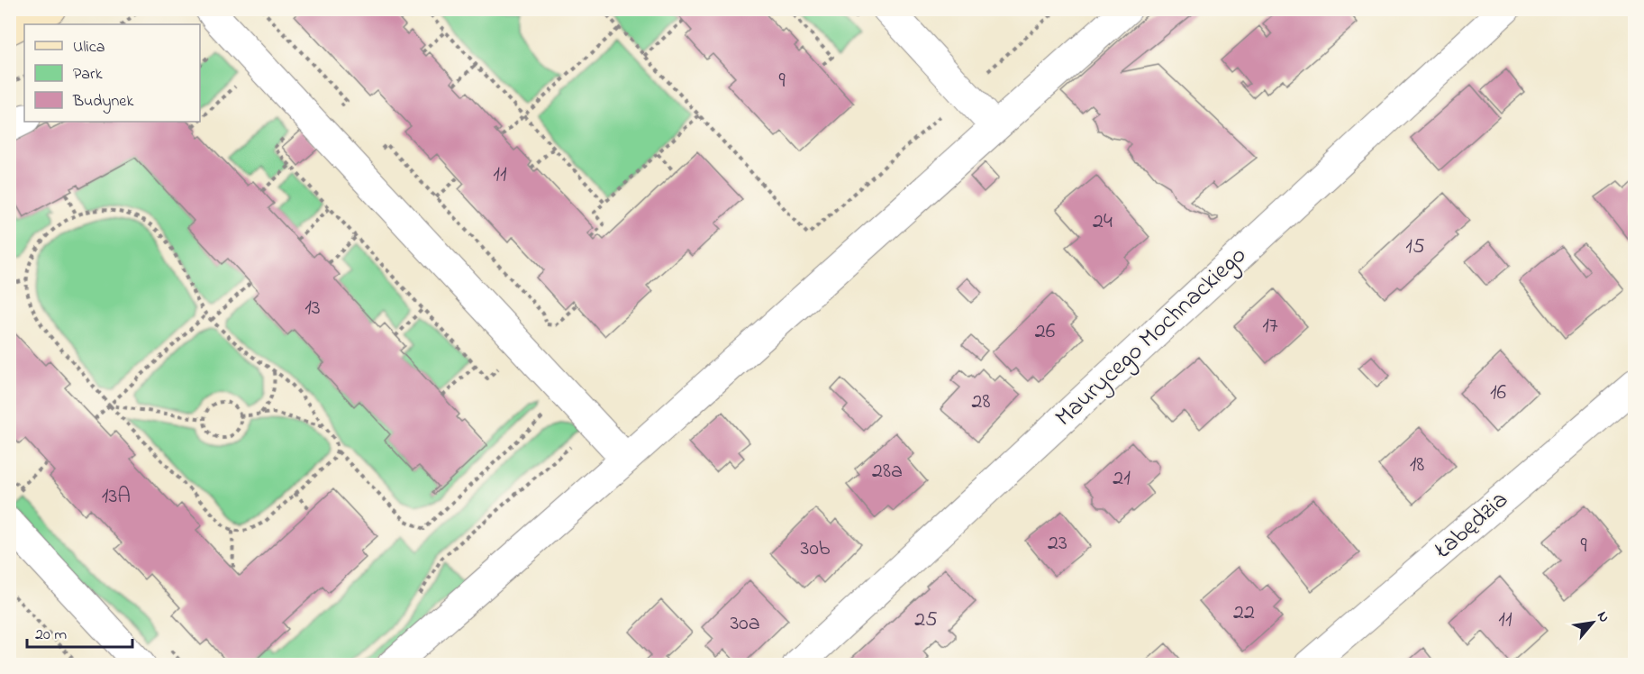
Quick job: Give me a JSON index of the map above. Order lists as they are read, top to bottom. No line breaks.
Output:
{"streets":{"street":["Maurycego Mochnackiego","Łabędzia"]},"house_numbers":["9","11","24","15","13","17","26","16","28","18","28a","21","13A","23","9","30b","22","25","11","30a"],"legend":["Ulica","Park","Budynek"],"scale_bar":"20 m","north":"top right"}
